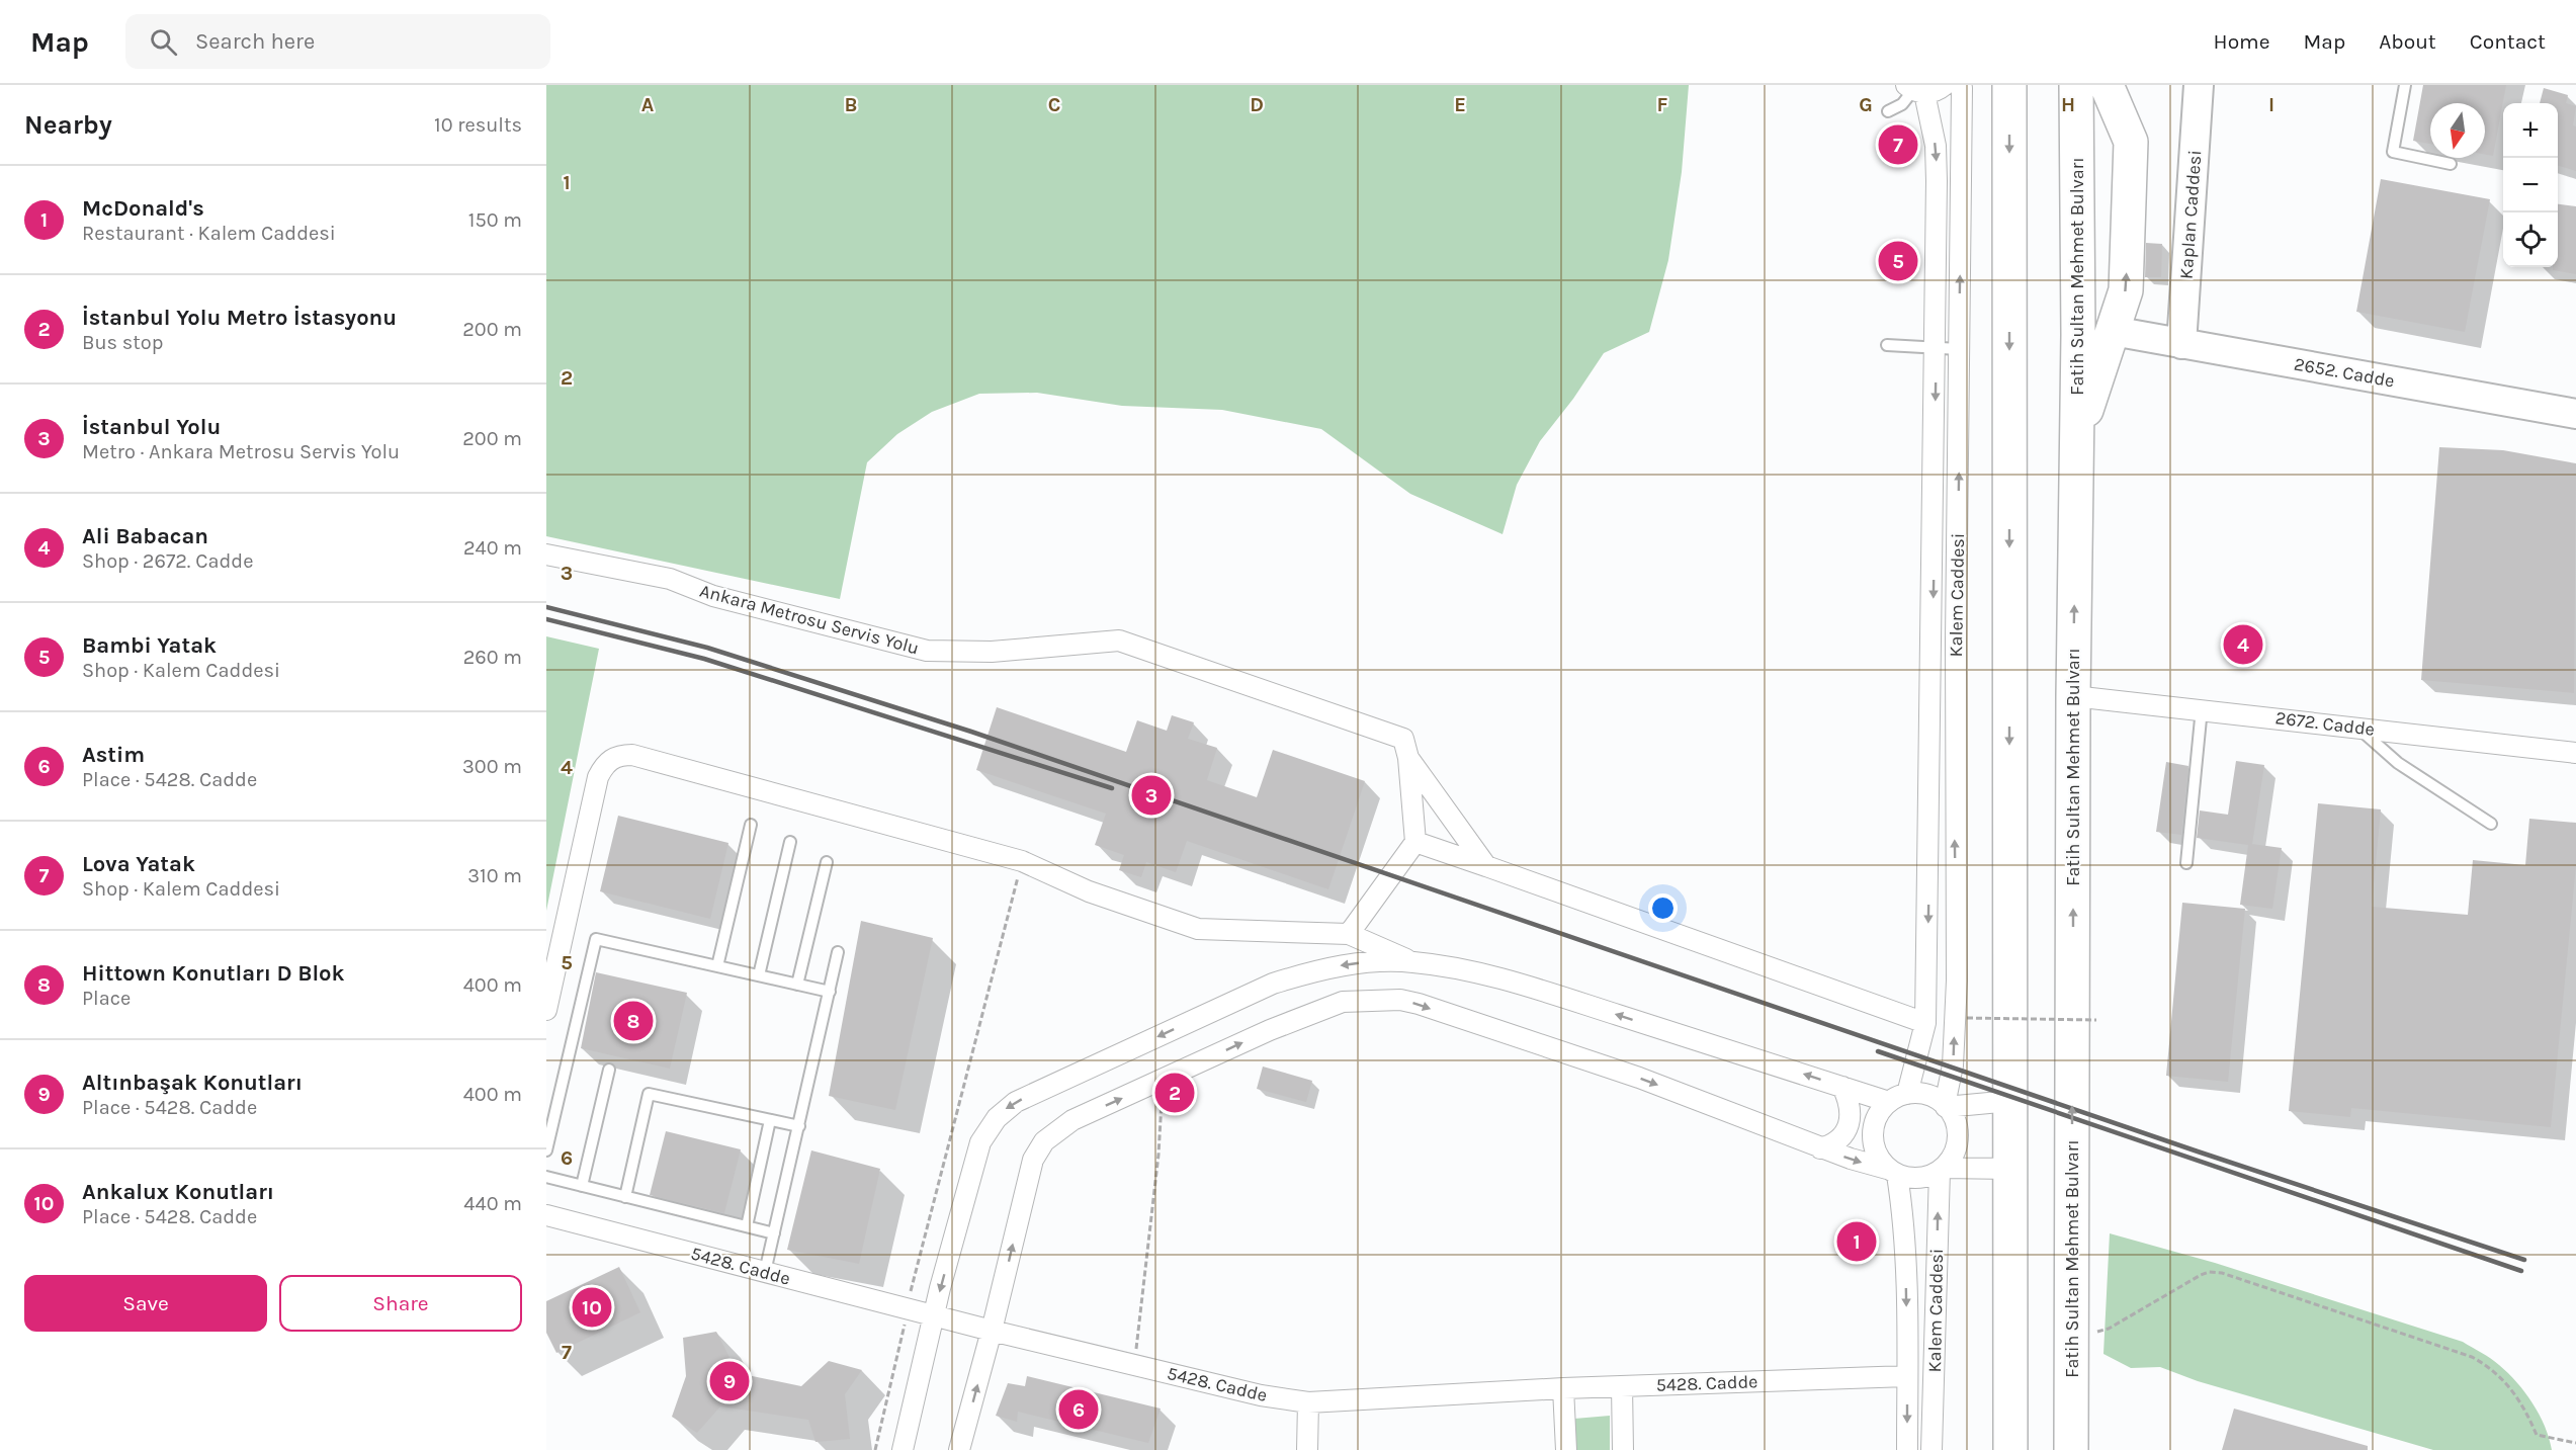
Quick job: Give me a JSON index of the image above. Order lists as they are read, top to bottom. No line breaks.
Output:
{"streets":{"highway":["Fatih Sultan Mehmet Bulvarı"],"street":["Kaplan Caddesi","2652. Cadde","Kalem Caddesi","Ankara Metrosu Servis Yolu","2672. Cadde","5428. Cadde"]},"crossings":[["Kaplan Caddesi","2652. Cadde"],["Fatih Sultan Mehmet Bulvarı","2672. Cadde"],["Kalem Caddesi","5428. Cadde"]],"north":"bottom","page":{"header":"Map","search":"Search here","nav":["Home","Map","About","Contact"],"heading":["Nearby","10 results"],"map_buttons":["+","−"],"pins":["7","5","4","3","8","2","1","10","9","6"],"list":[{"mark":"1","name":"McDonald's","note":"Restaurant · Kalem Caddesi","value":"150 m"},{"mark":"2","name":"İstanbul Yolu Metro İstasyonu","note":"Bus stop","value":"200 m"},{"mark":"3","name":"İstanbul Yolu","note":"Metro · Ankara Metrosu Servis Yolu","value":"200 m"},{"mark":"4","name":"Ali Babacan","note":"Shop · 2672. Cadde","value":"240 m"},{"mark":"5","name":"Bambi Yatak","note":"Shop · Kalem Caddesi","value":"260 m"},{"mark":"6","name":"Astim","note":"Place · 5428. Cadde","value":"300 m"},{"mark":"7","name":"Lova Yatak","note":"Shop · Kalem Caddesi","value":"310 m"},{"mark":"8","name":"Hittown Konutları D Blok","note":"Place","value":"400 m"},{"mark":"9","name":"Altınbaşak Konutları","note":"Place · 5428. Cadde","value":"400 m"},{"mark":"10","name":"Ankalux Konutları","note":"Place · 5428. Cadde","value":"440 m"}],"buttons":["Save","Share"]},"grid":{"columns":["A","B","C","D","E","F","G","H","I"],"rows":["1","2","3","4","5","6","7"]}}
